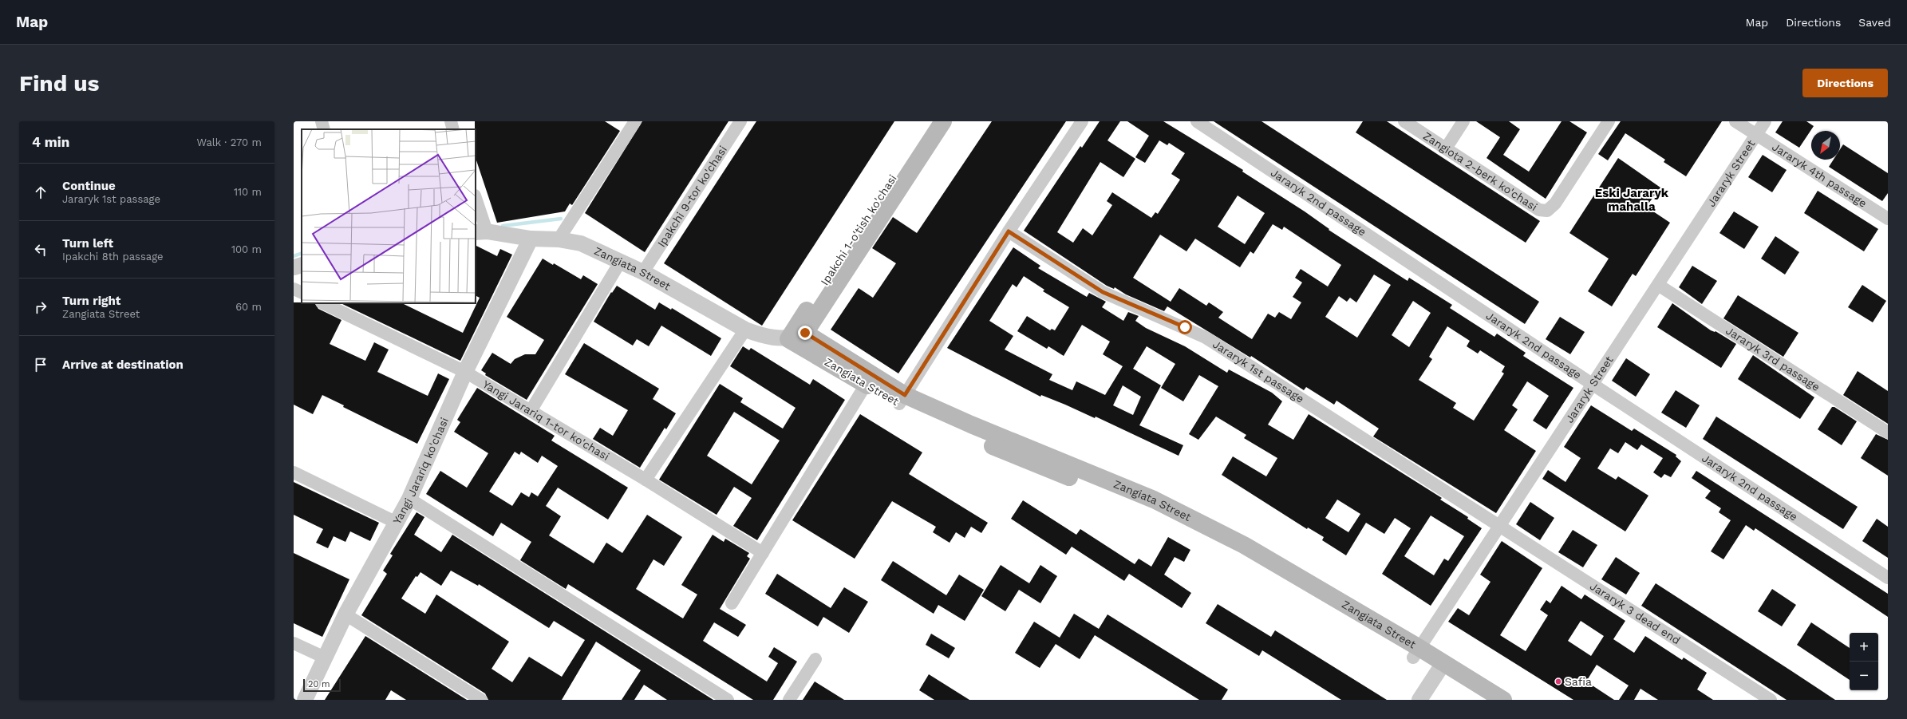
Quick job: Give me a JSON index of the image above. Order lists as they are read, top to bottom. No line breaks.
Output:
{"streets":{"main road":["Ipakchi 1-o'tish ko'chasi","Zangiata Street"],"street":["Zangiota 2-berk ko'chasi","Jararyk Street","Jararyk 4th passage","Ipakchi 9-tor ko'chasi","Jararyk 2nd passage","Jararyk 3rd passage","Jararyk 1st passage","Yangi Jarariq 1-tor ko'chasi","Yangi Jarariq ko'chasi","Jararyk 3 dead end"]},"crossings":[["Jararyk Street","Jararyk 4th passage"],["Jararyk Street","Jararyk 2nd passage"],["Jararyk Street","Zangiata Street"],["Jararyk Street","Jararyk 3rd passage"],["Jararyk Street","Jararyk 1st passage"],["Jararyk Street","Jararyk 3 dead end"],["Ipakchi 9-tor ko'chasi","Zangiata Street"],["Ipakchi 1-o'tish ko'chasi","Zangiata Street"],["Zangiata Street","Yangi Jarariq ko'chasi"],["Jararyk 1st passage","Jararyk 3 dead end"],["Yangi Jarariq 1-tor ko'chasi","Yangi Jarariq ko'chasi"]],"districts":["Eski Jararyk mahalla"],"places":["Safia"],"scale_bar":"20 m","north":"bottom left","page":{"header":"Map","nav":["Map","Directions","Saved"],"buttons":"Directions","title":"Find us","heading":["4 min","Walk · 270 m"],"list":[["Continue","Jararyk 1st passage","110 m"],["Turn left","Ipakchi 8th passage","100 m"],["Turn right","Zangiata Street","60 m"],"Arrive at destination"],"map_buttons":["+","−"],"scale":"20 m"}}
